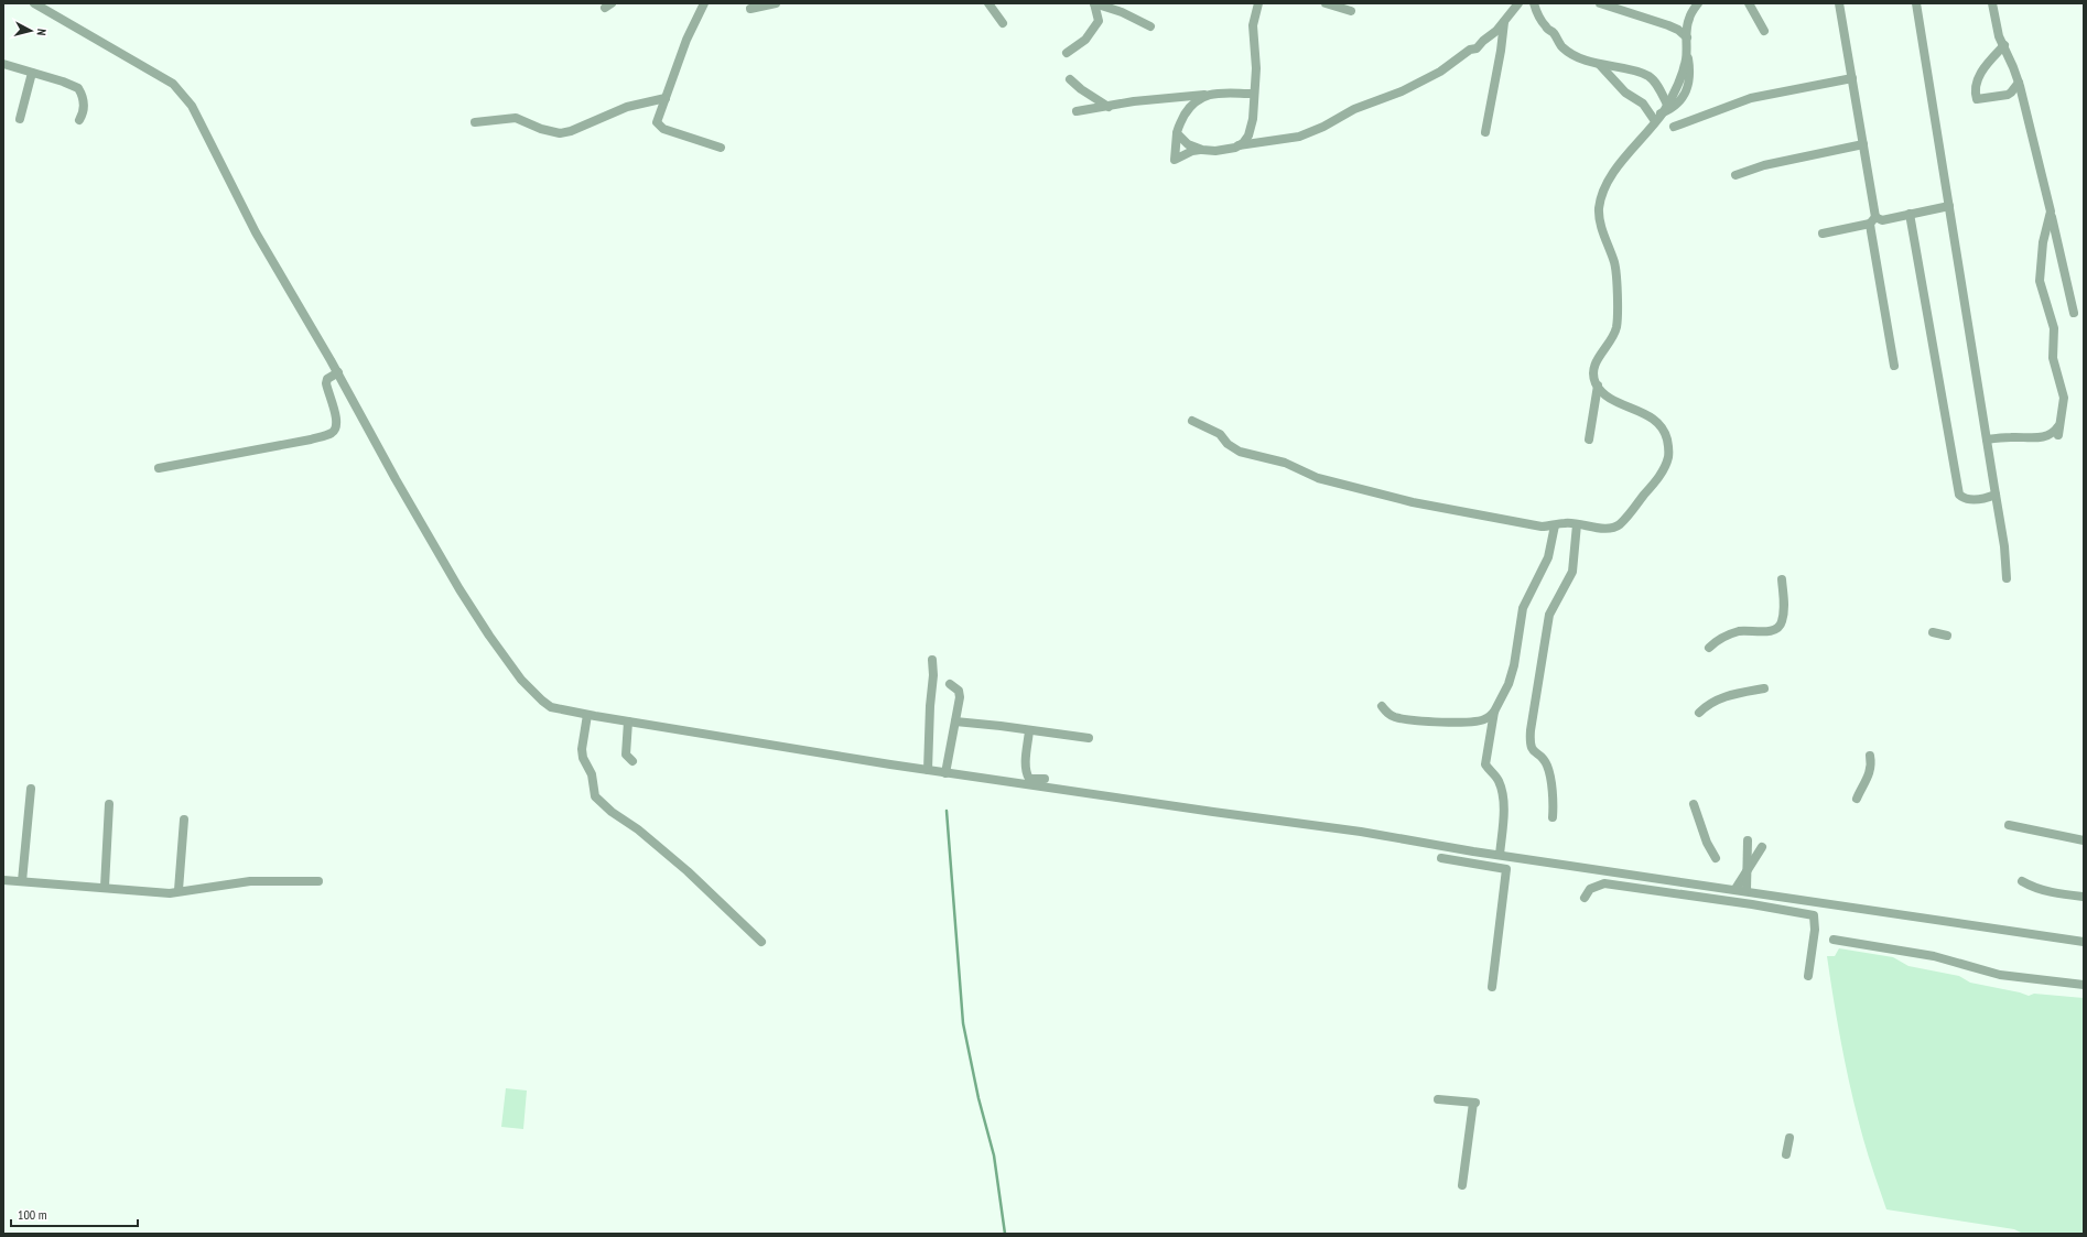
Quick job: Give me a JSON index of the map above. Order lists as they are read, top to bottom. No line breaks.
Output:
{"scale_bar":"100 m","north":"right"}
